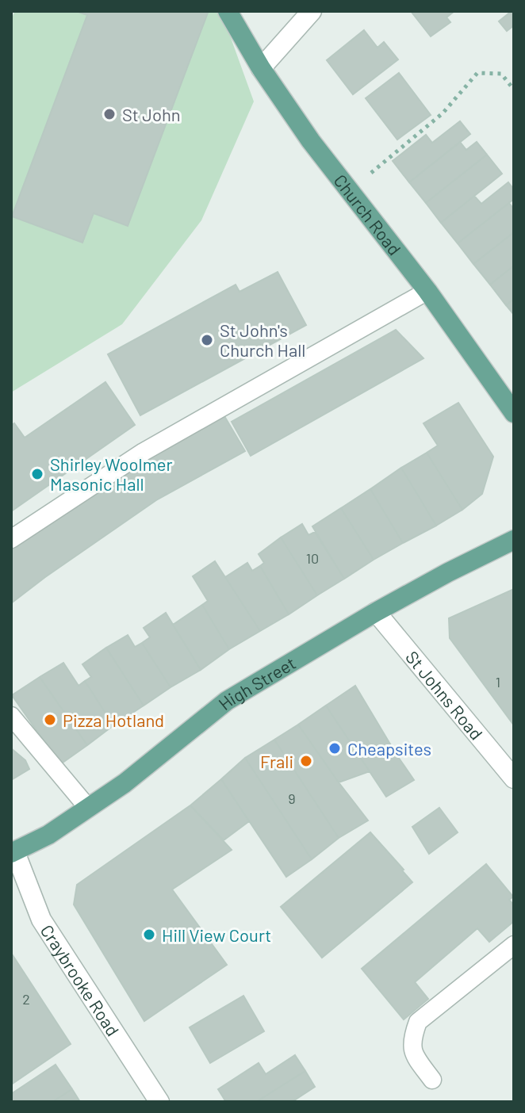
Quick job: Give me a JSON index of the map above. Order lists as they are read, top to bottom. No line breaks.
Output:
{"streets":{"main road":["Church Road","High Street"],"street":["St Johns Road","Craybrooke Road"]},"crossings":[["High Street","St Johns Road"],["High Street","Craybrooke Road"]],"places":["St John","St John's Church Hall","Shirley Woolmer Masonic Hall","Pizza Hotland","Cheapsites","Frali","Hill View Court"],"house_numbers":["10","1","9","2"]}
